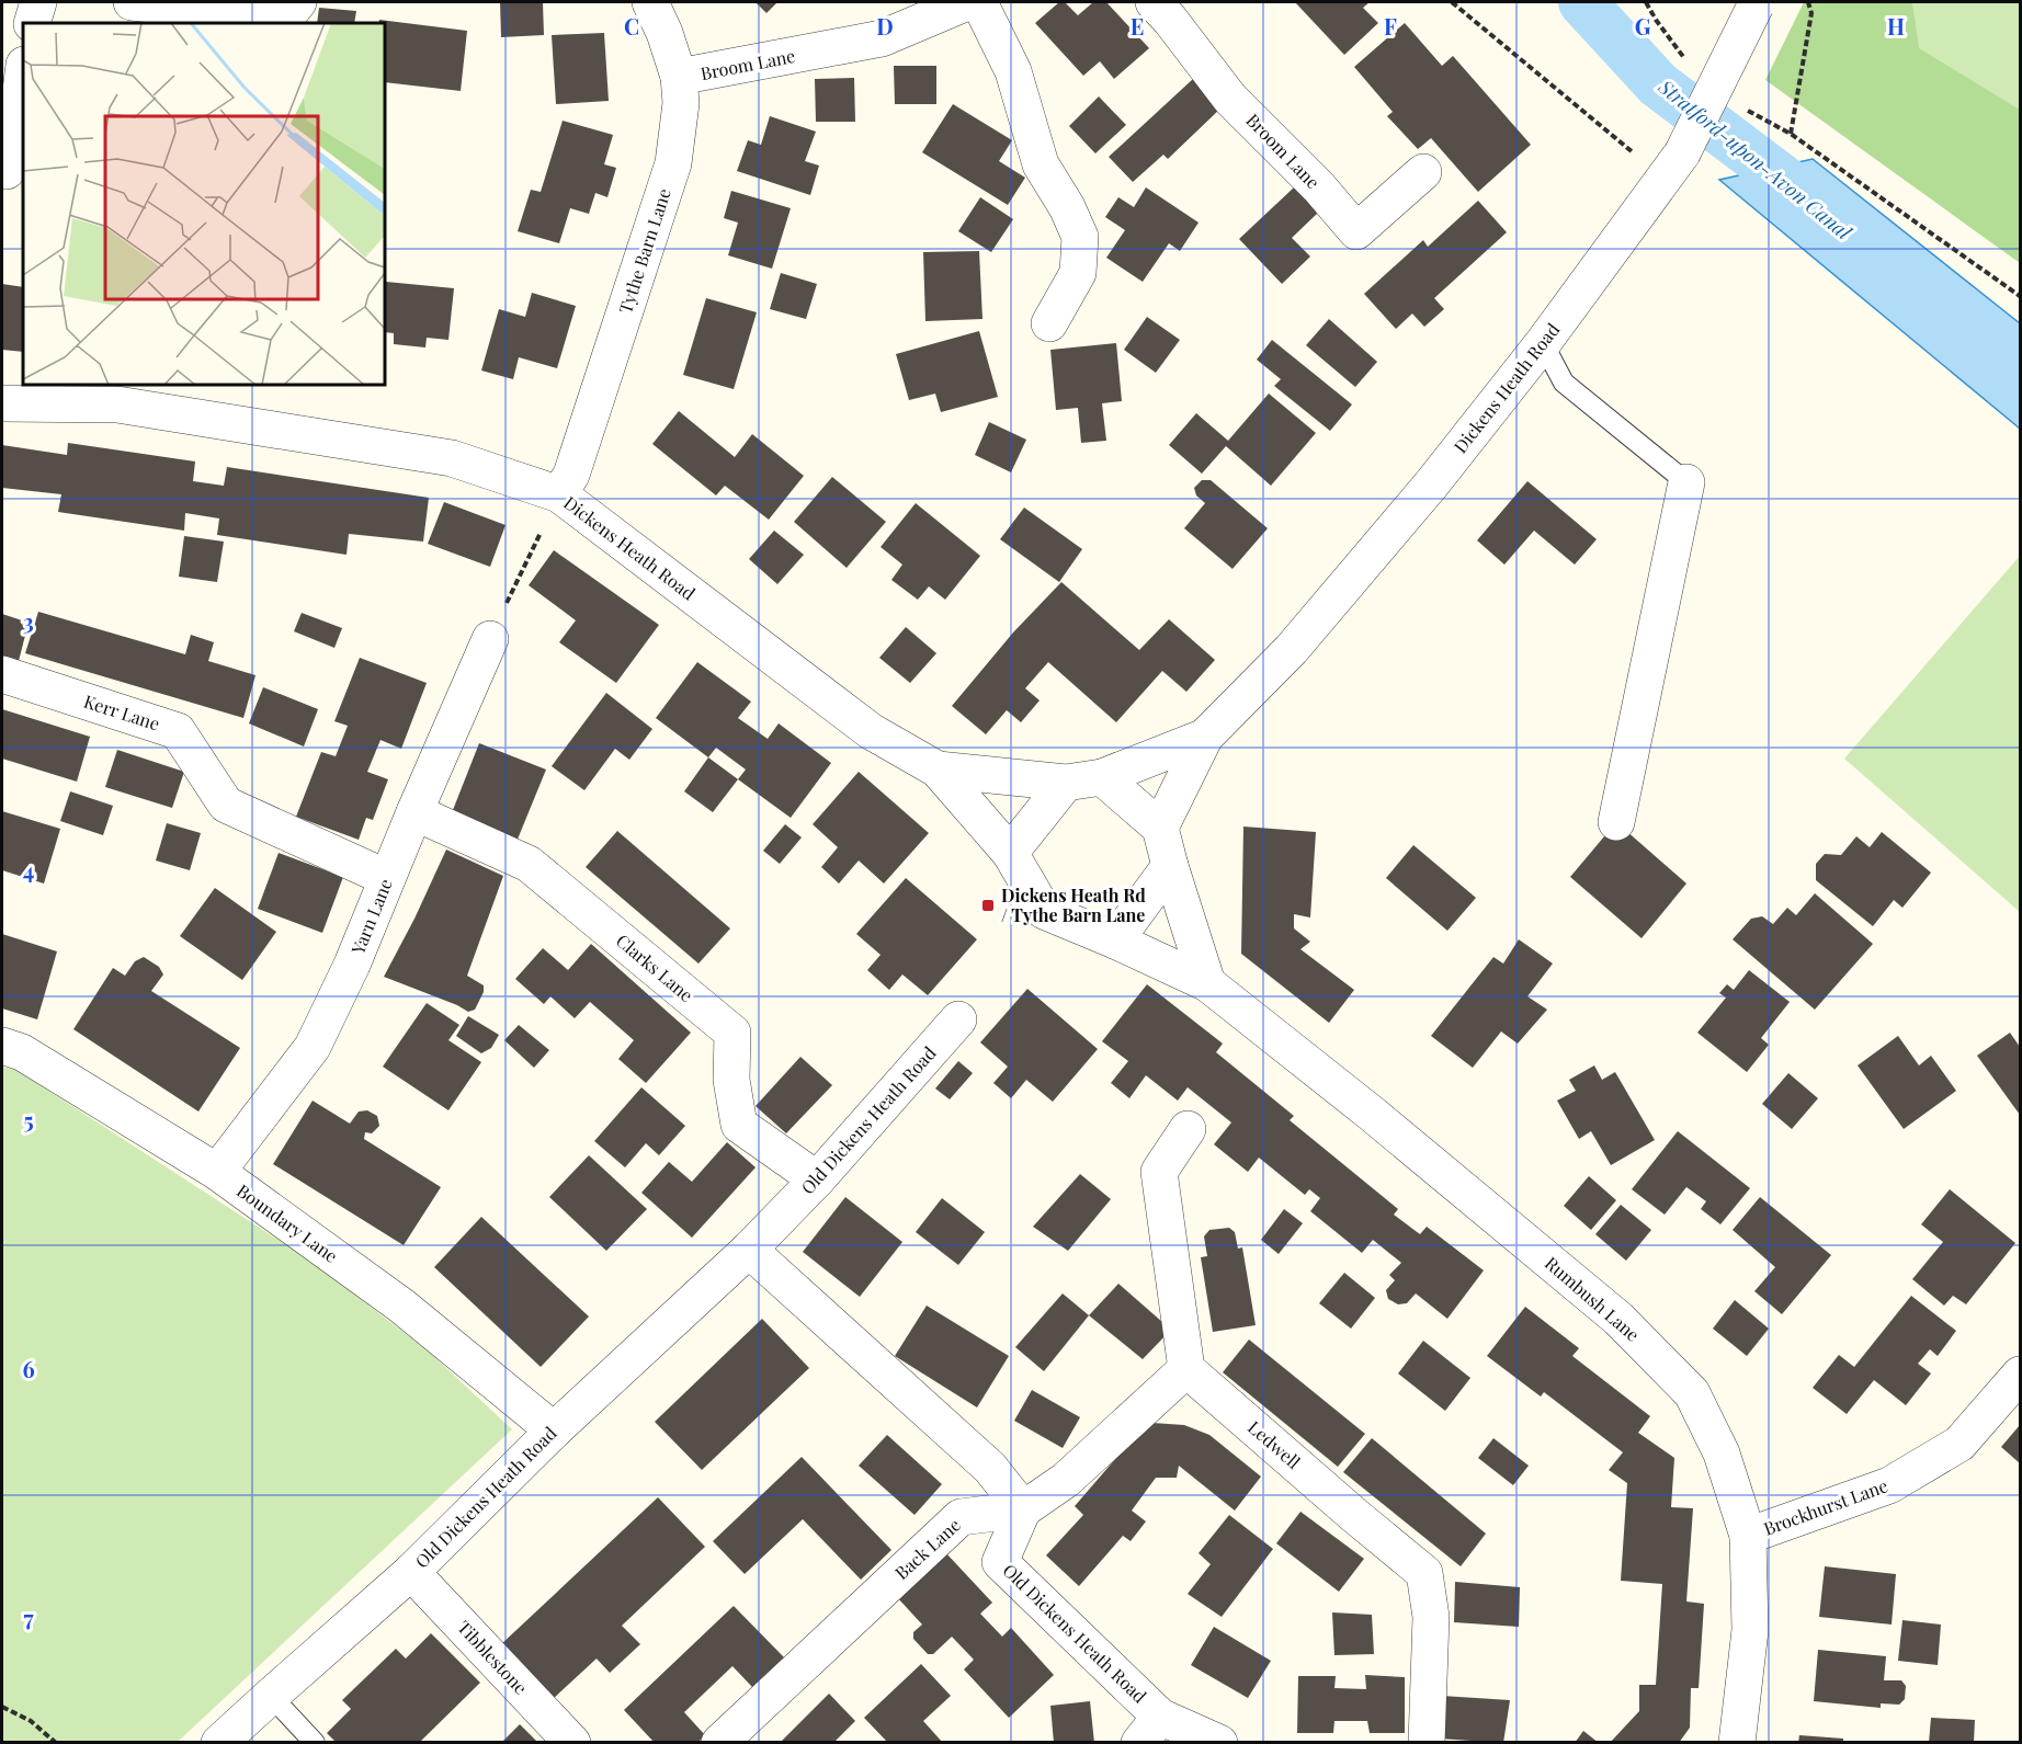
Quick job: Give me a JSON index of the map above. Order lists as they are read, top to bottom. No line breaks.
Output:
{"streets":{"street":["Broom Lane","Tythe Barn Lane","Dickens Heath Road","Kerr Lane","Yarn Lane","Clarks Lane","Old Dickens Heath Road","Boundary Lane","Rumbush Lane","Ledwell","Brockhurst Lane","Back Lane","Tibblestone"]},"crossings":[["Broom Lane","Tythe Barn Lane"],["Tythe Barn Lane","Dickens Heath Road"],["Dickens Heath Road","Rumbush Lane"],["Kerr Lane","Yarn Lane"],["Yarn Lane","Clarks Lane"],["Yarn Lane","Boundary Lane"],["Clarks Lane","Old Dickens Heath Road"],["Old Dickens Heath Road","Boundary Lane"],["Old Dickens Heath Road","Back Lane"],["Old Dickens Heath Road","Tibblestone"],["Rumbush Lane","Brockhurst Lane"],["Ledwell","Back Lane"]],"water":["Stratford-upon-Avon Canal"],"places":{"transit":["Dickens Heath Rd / Tythe Barn Lane"]},"grid":{"columns":["C","D","E","F","G","H"],"rows":["3","4","5","6","7"]}}
